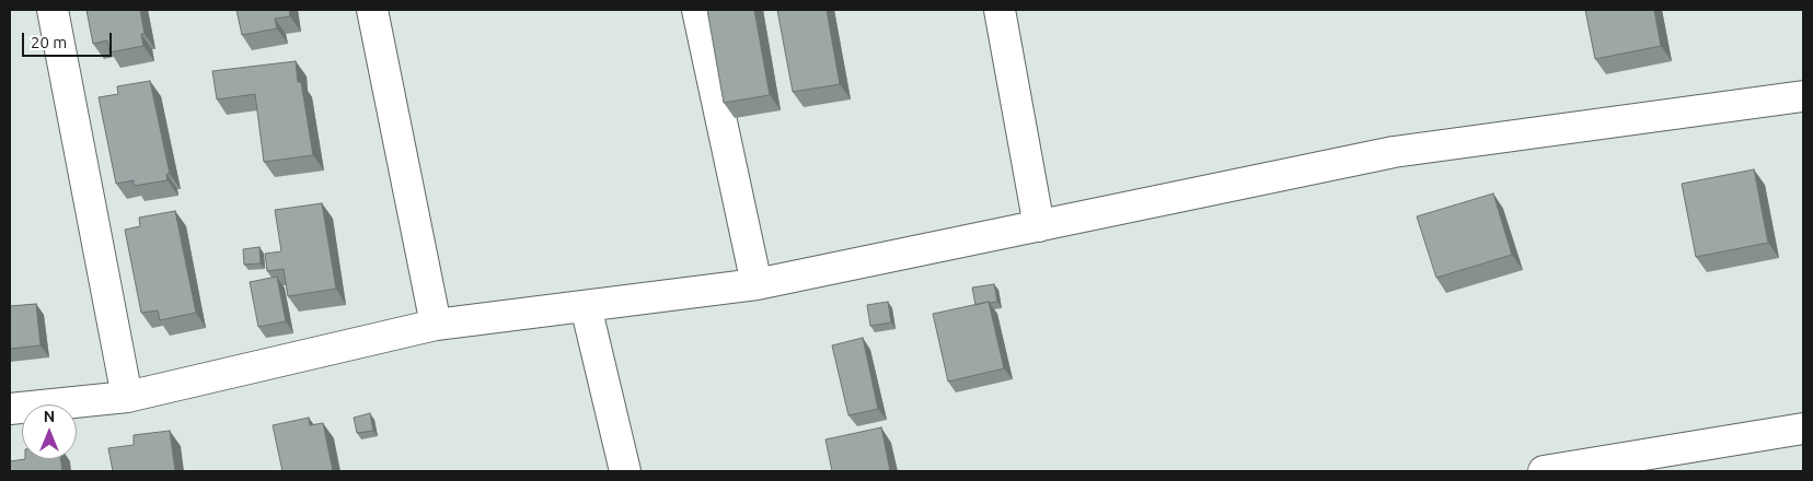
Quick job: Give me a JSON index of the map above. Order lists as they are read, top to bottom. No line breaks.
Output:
{"scale_bar":"20 m","north":"top"}
